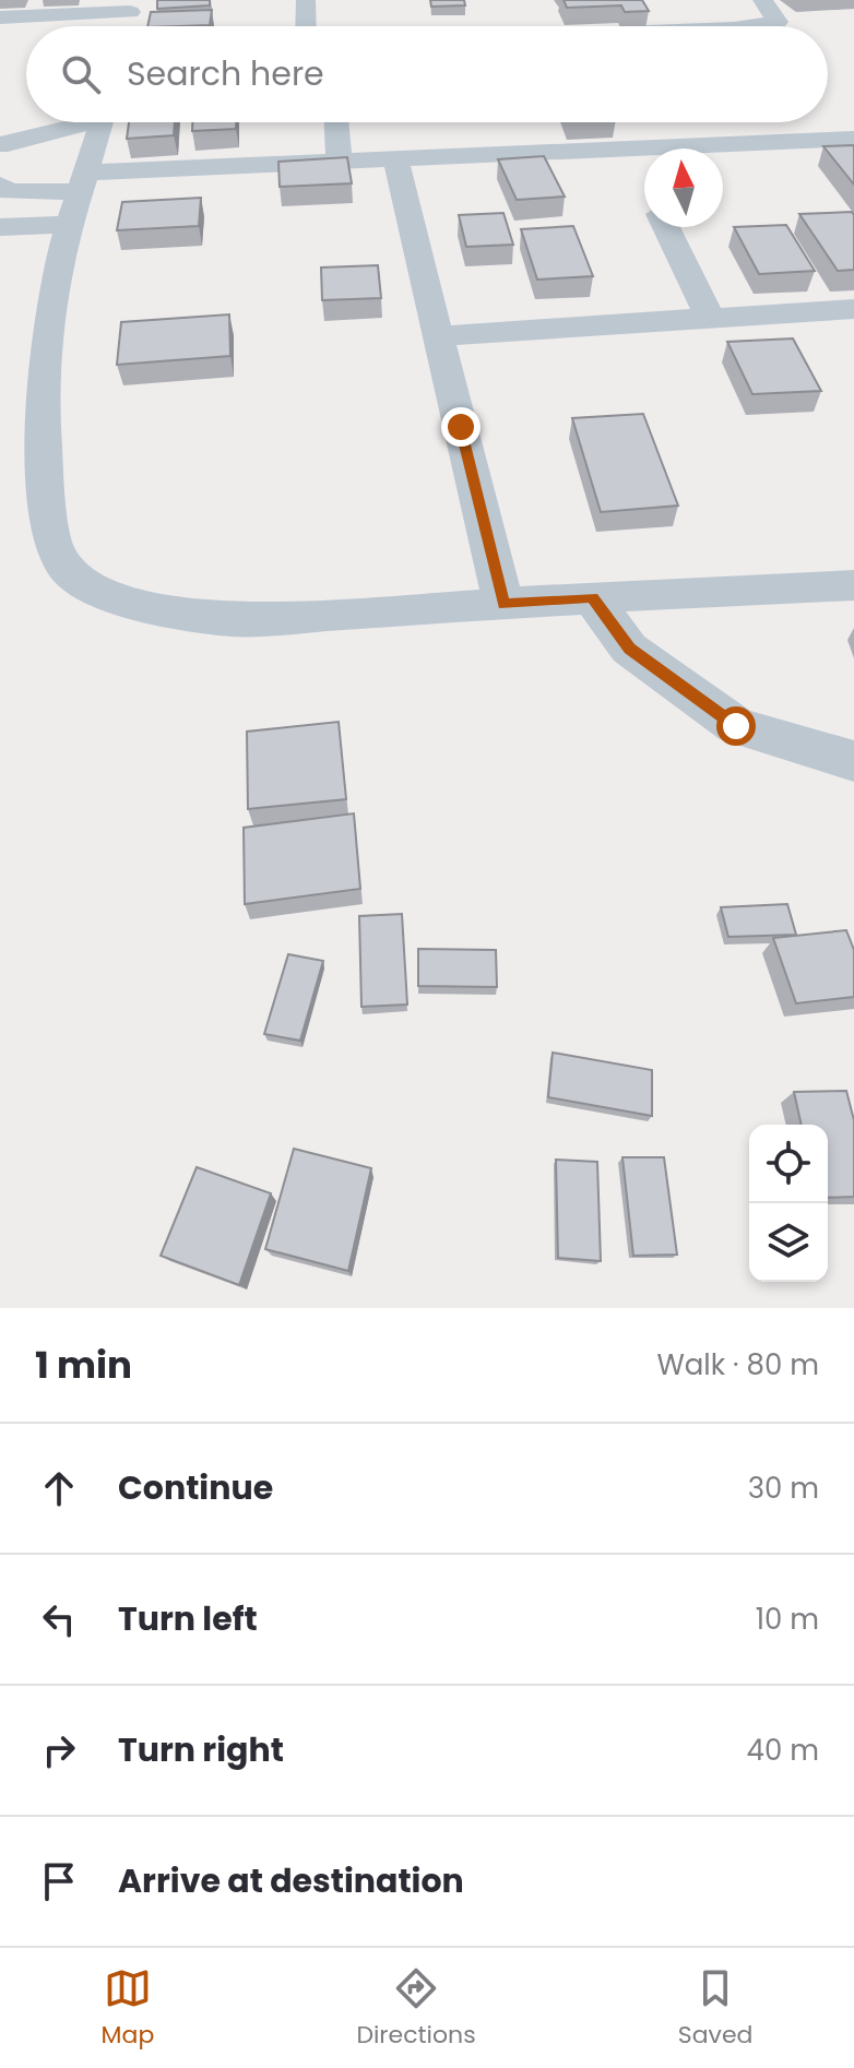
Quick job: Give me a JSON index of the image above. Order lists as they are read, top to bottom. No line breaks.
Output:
{"north":"top","page":{"search":"Search here","heading":["1 min","Walk · 80 m"],"list":[["Continue","30 m"],["Turn left","10 m"],["Turn right","40 m"],"Arrive at destination"],"nav":["Map","Directions","Saved"]}}
